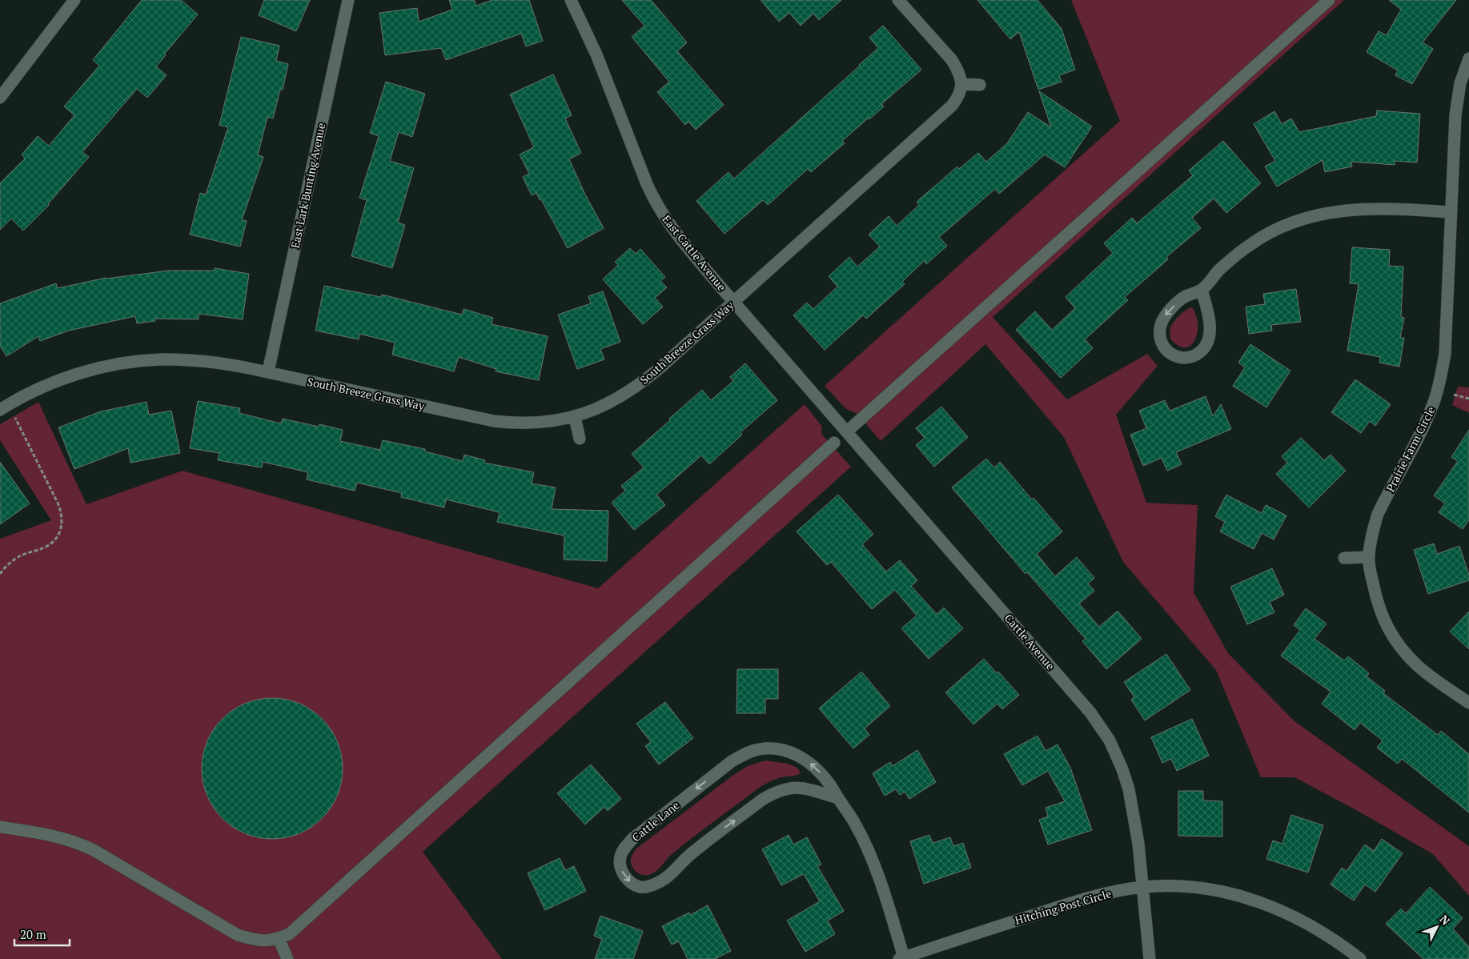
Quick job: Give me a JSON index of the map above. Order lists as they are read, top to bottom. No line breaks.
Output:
{"streets":{"street":["East Lark Bunting Avenue","East Cattle Avenue","South Breeze Grass Way","Prairie Farm Circle","Cattle Avenue","Cattle Lane","Hitching Post Circle"]},"crossings":[["East Lark Bunting Avenue","South Breeze Grass Way"],["East Cattle Avenue","South Breeze Grass Way"],["East Cattle Avenue","Cattle Avenue"],["Cattle Avenue","Hitching Post Circle"],["Cattle Lane","Hitching Post Circle"]],"scale_bar":"20 m","north":"top right"}
